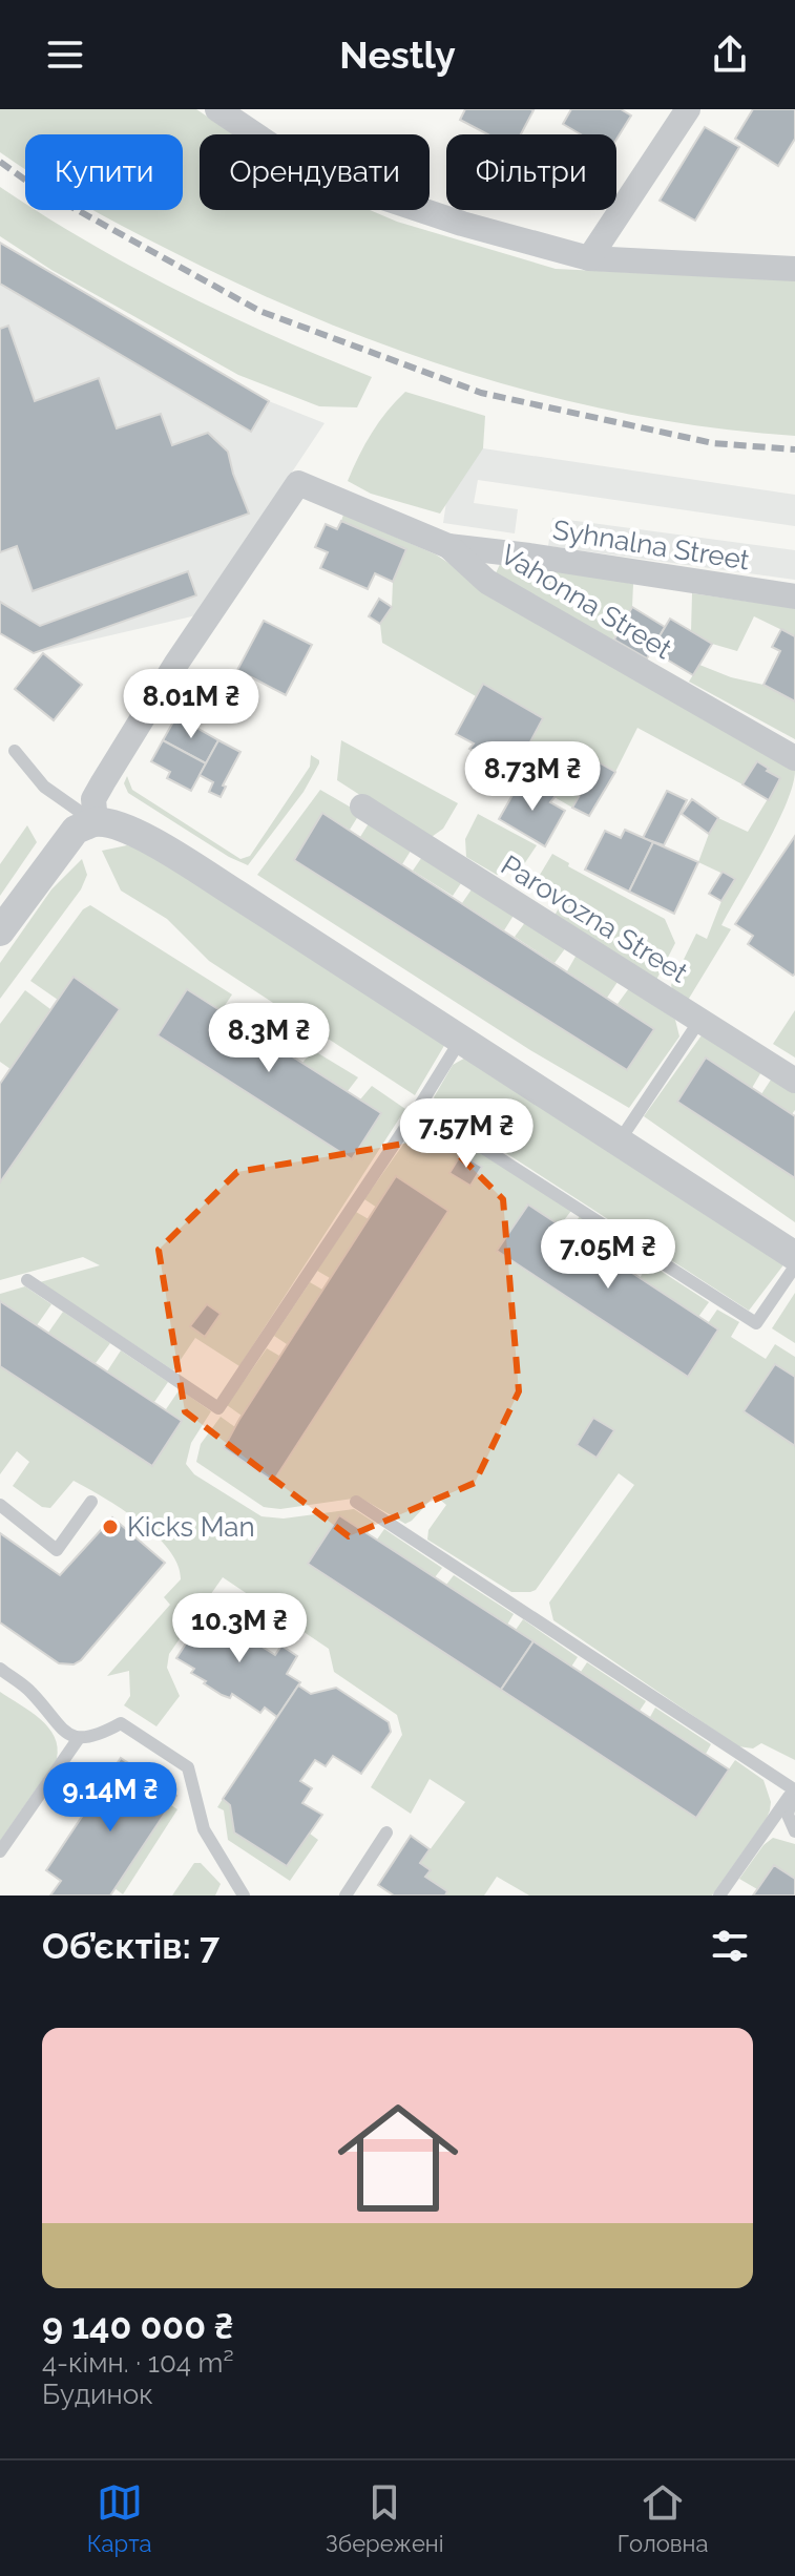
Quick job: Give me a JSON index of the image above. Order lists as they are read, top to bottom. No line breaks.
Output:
{"streets":{"street":["Syhnalna Street","Vahonna Street","Parovozna Street"]},"crossings":[["Syhnalna Street","Vahonna Street"]],"places":["Kicks Man"],"page":{"header":"Nestly","chip":["Купити","Орендувати","Фільтри"],"price":["8.01M ₴","8.73M ₴","8.3M ₴","7.57M ₴","7.05M ₴","10.3M ₴","9.14M ₴"],"heading":"Об’єктів: 7","list":[{"name":"9 140 000 ₴","note":"4-кімн. · 104 m² · Будинок"}],"tabs":["Карта","Збережені","Головна"]}}
